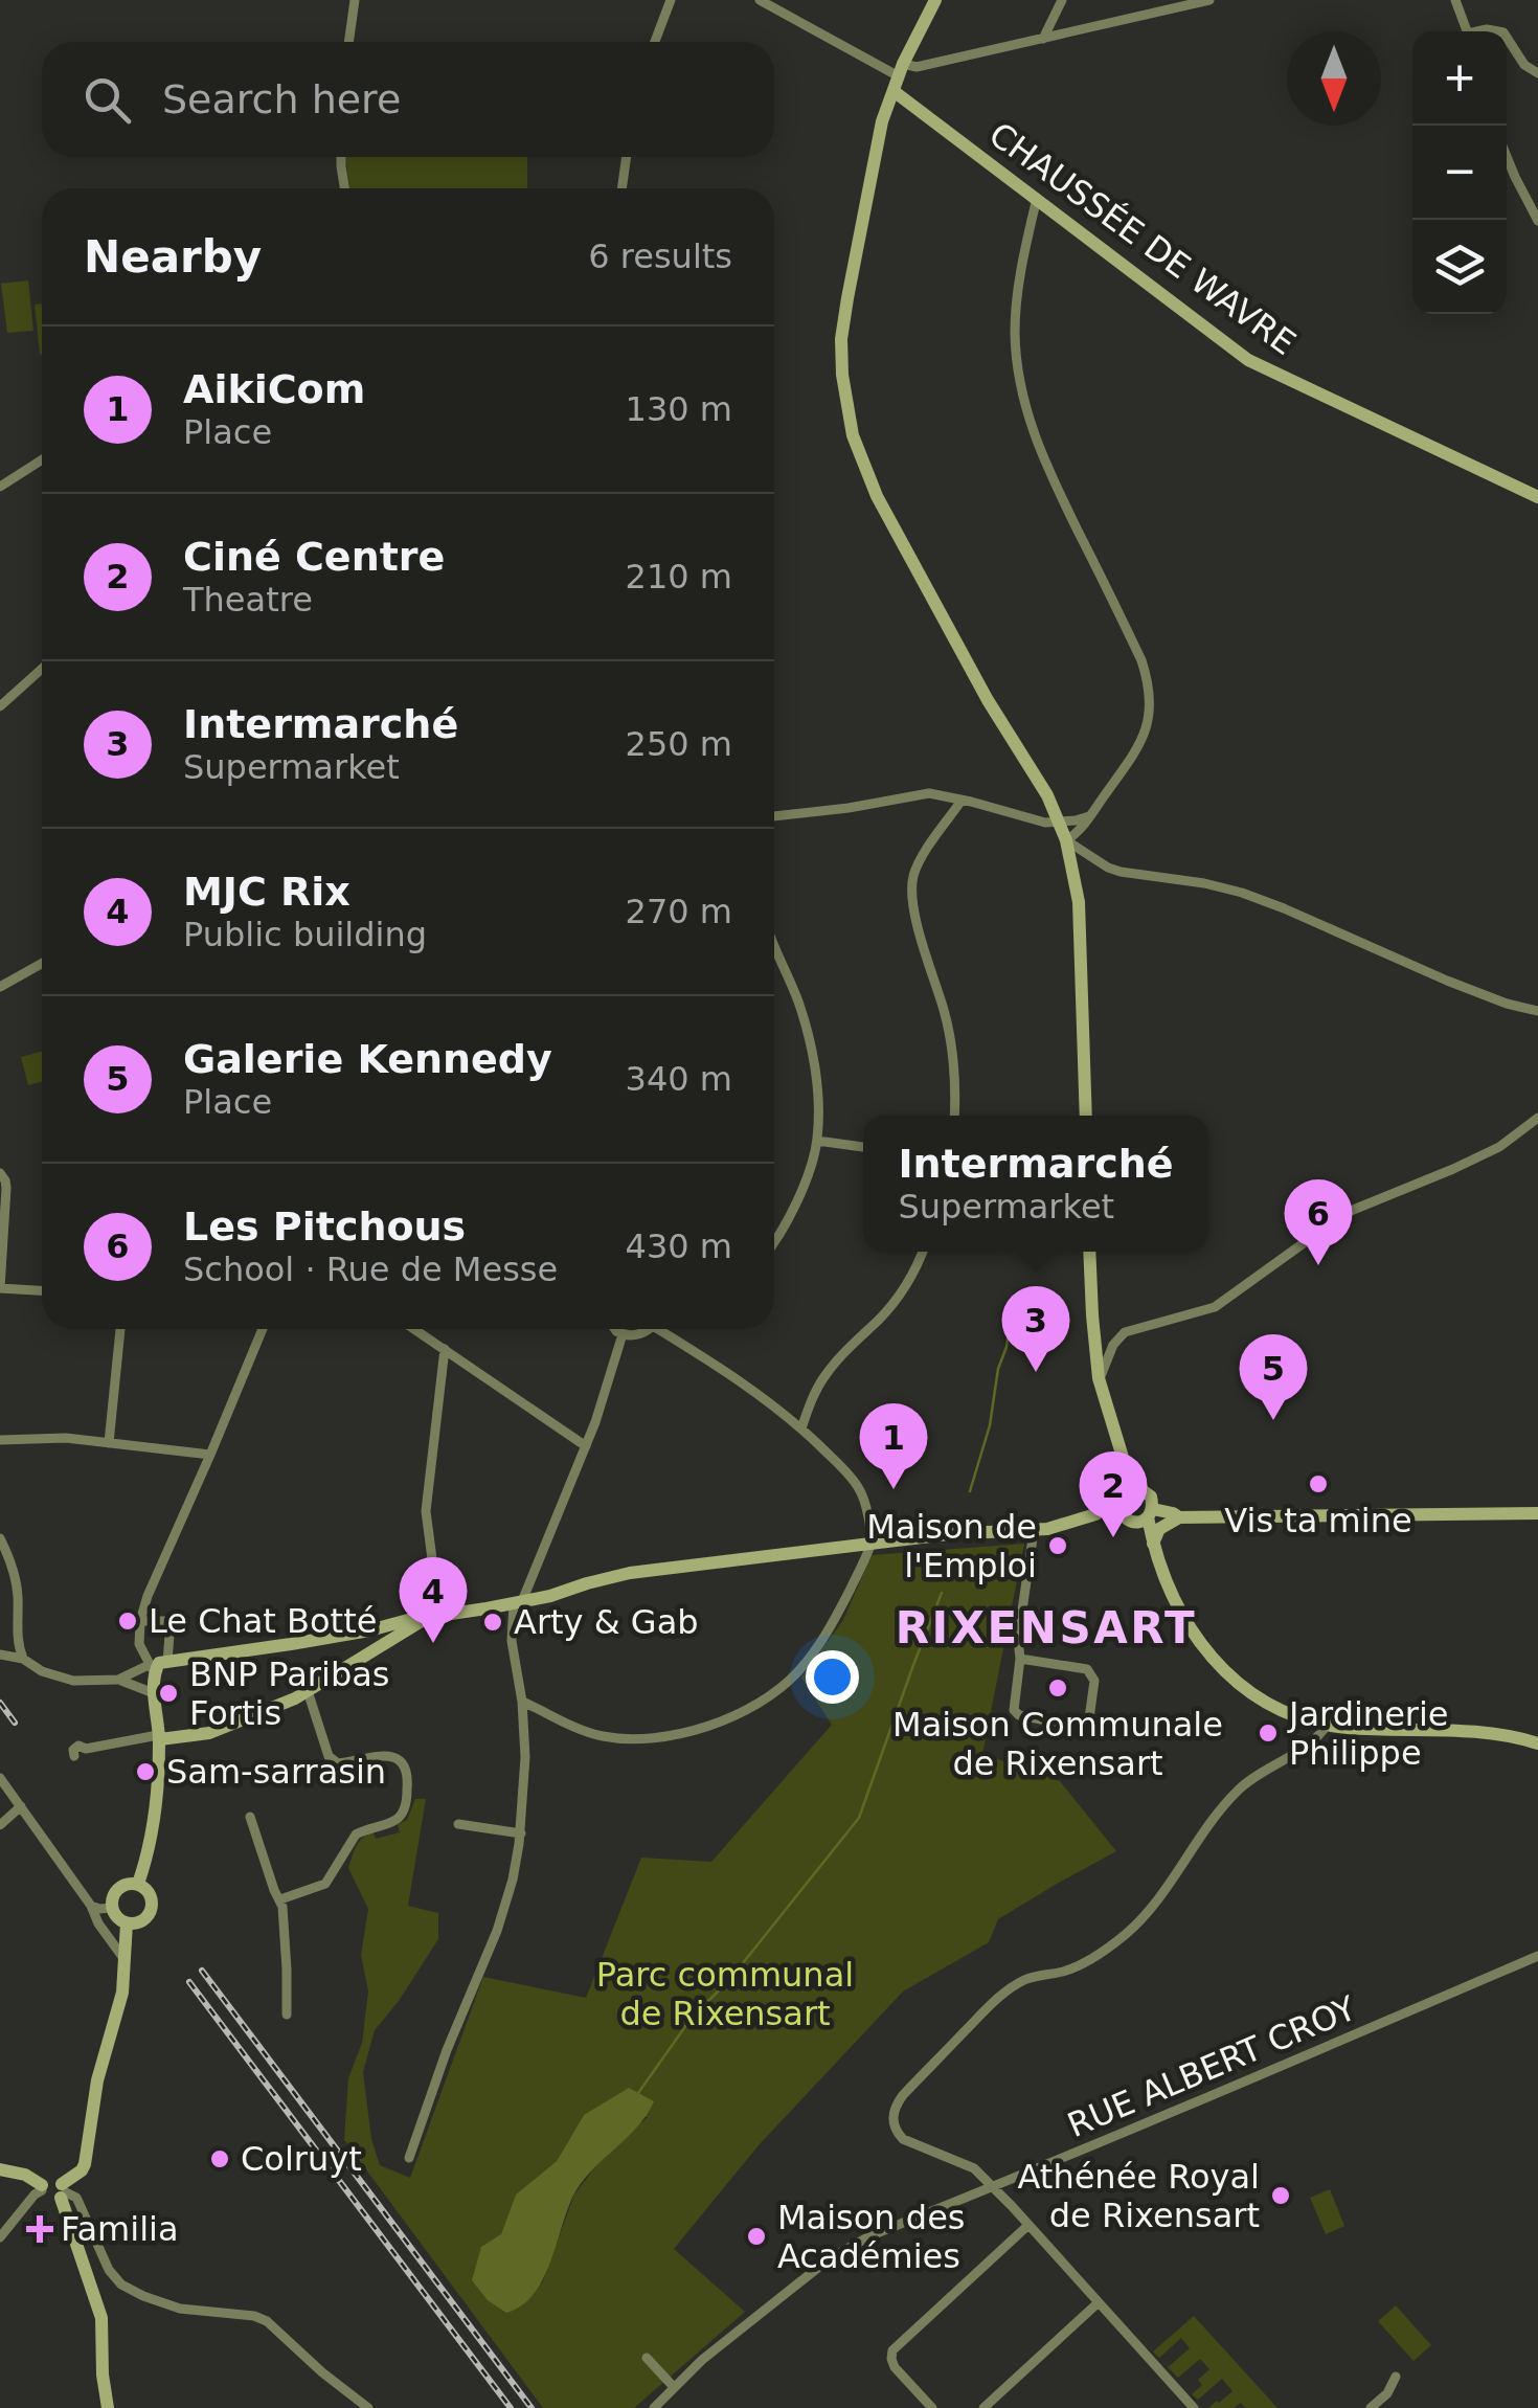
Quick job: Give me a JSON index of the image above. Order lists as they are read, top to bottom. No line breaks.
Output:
{"streets":{"street":["CHAUSSÉE DE WAVRE","RUE ALBERT CROY"]},"districts":["RIXENSART"],"parks":["Parc communal de Rixensart"],"places":{"other":["Vis ta mine","Maison de l'Emploi","Le Chat Botté","Arty & Gab","Maison Communale de Rixensart","BNP Paribas Fortis","Jardinerie Philippe","Sam-sarrasin","Colruyt","Athénée Royal de Rixensart","Maison des Académies"],"health":["Familia"]},"north":"bottom","page":{"map_buttons":["+","−"],"search":"Search here","heading":["Nearby","6 results"],"list":[{"mark":"1","name":"AikiCom","note":"Place","value":"130 m"},{"mark":"2","name":"Ciné Centre","note":"Theatre","value":"210 m"},{"mark":"3","name":"Intermarché","note":"Supermarket","value":"250 m"},{"mark":"4","name":"MJC Rix","note":"Public building","value":"270 m"},{"mark":"5","name":"Galerie Kennedy","note":"Place","value":"340 m"},{"mark":"6","name":"Les Pitchous","note":"School · Rue de Messe","value":"430 m"}],"popup":["Intermarché","Supermarket"],"pins":["6","3","5","1","2","4"]}}
